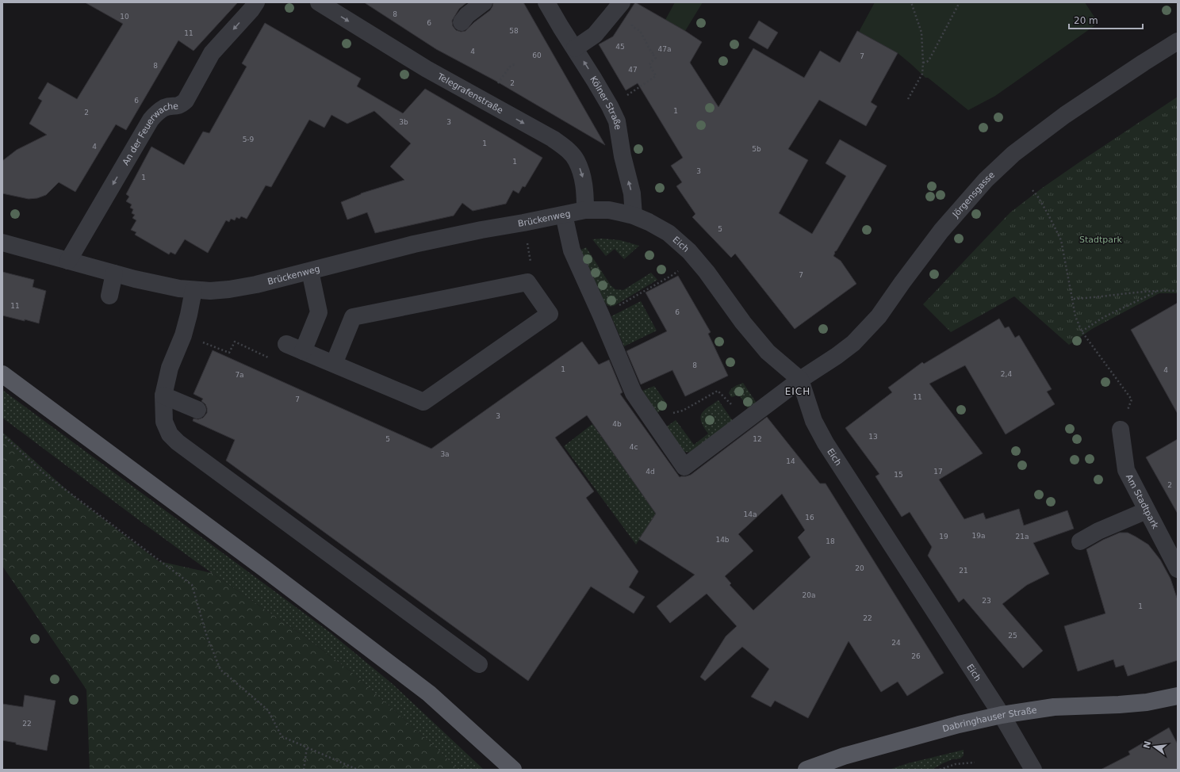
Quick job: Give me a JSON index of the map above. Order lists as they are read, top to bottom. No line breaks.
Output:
{"streets":{"main road":["Dabringhauser Straße"],"street":["Telegrafenstraße","Kölner Straße","An der Feuerwache","Jörgensgasse","Brückenweg","Eich","Am Stadtpark"]},"crossings":[["Telegrafenstraße","Brückenweg"],["Telegrafenstraße","Eich"],["Kölner Straße","Eich"],["An der Feuerwache","Brückenweg"],["Jörgensgasse","Eich"],["Brückenweg","Eich"],["Eich","Dabringhauser Straße"]],"one_way":["Telegrafenstraße","Kölner Straße","An der Feuerwache"],"districts":["EICH"],"parks":["Stadtpark"],"house_numbers":["8","10","6","58","11","45","47a","4","60","7","8","47","2","6","1","2","3b","3","5-9","1","4","5b","1","3","1","5","7","11","6","8","1","4","2,4","7a","11","7","3","4b","13","5","12","4c","3a","14","4d","17","15","2","14a","16","19a","19","21a","14b","18","20","21","20a","23","1","22","25","24","26","22"],"scale_bar":"20 m","north":"left"}
